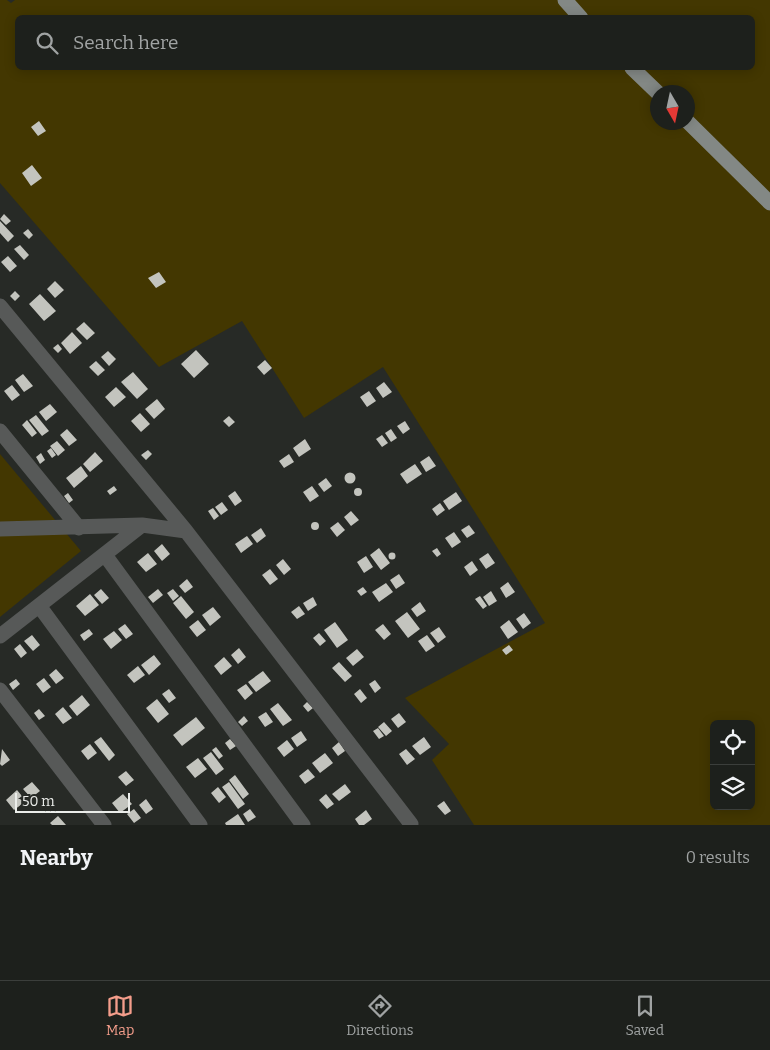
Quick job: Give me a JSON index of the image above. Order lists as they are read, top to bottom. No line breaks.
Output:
{"scale_bar":"50 m","north":"bottom","page":{"search":"Search here","scale":"50 m","heading":["Nearby","0 results"],"nav":["Map","Directions","Saved"]}}
